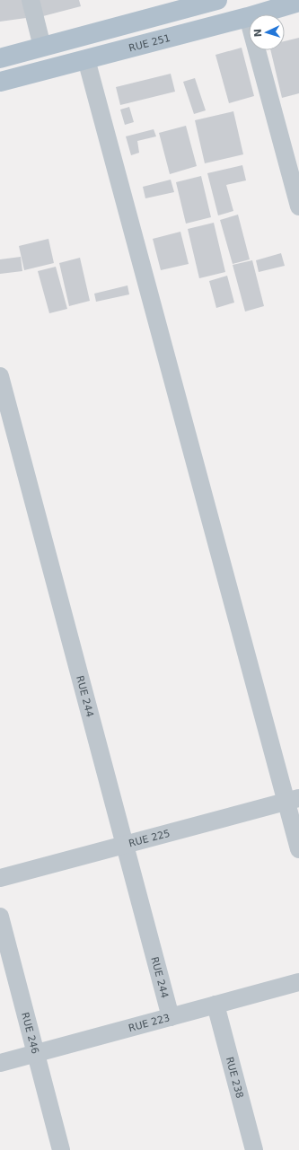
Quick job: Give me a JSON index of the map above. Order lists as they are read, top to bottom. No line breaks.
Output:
{"streets":{"main road":["RUE 251"],"street":["RUE 244","RUE 225","RUE 223","RUE 246","RUE 238"]},"crossings":[["RUE 244","RUE 225"],["RUE 244","RUE 223"],["RUE 223","RUE 246"],["RUE 223","RUE 238"]],"north":"left"}
